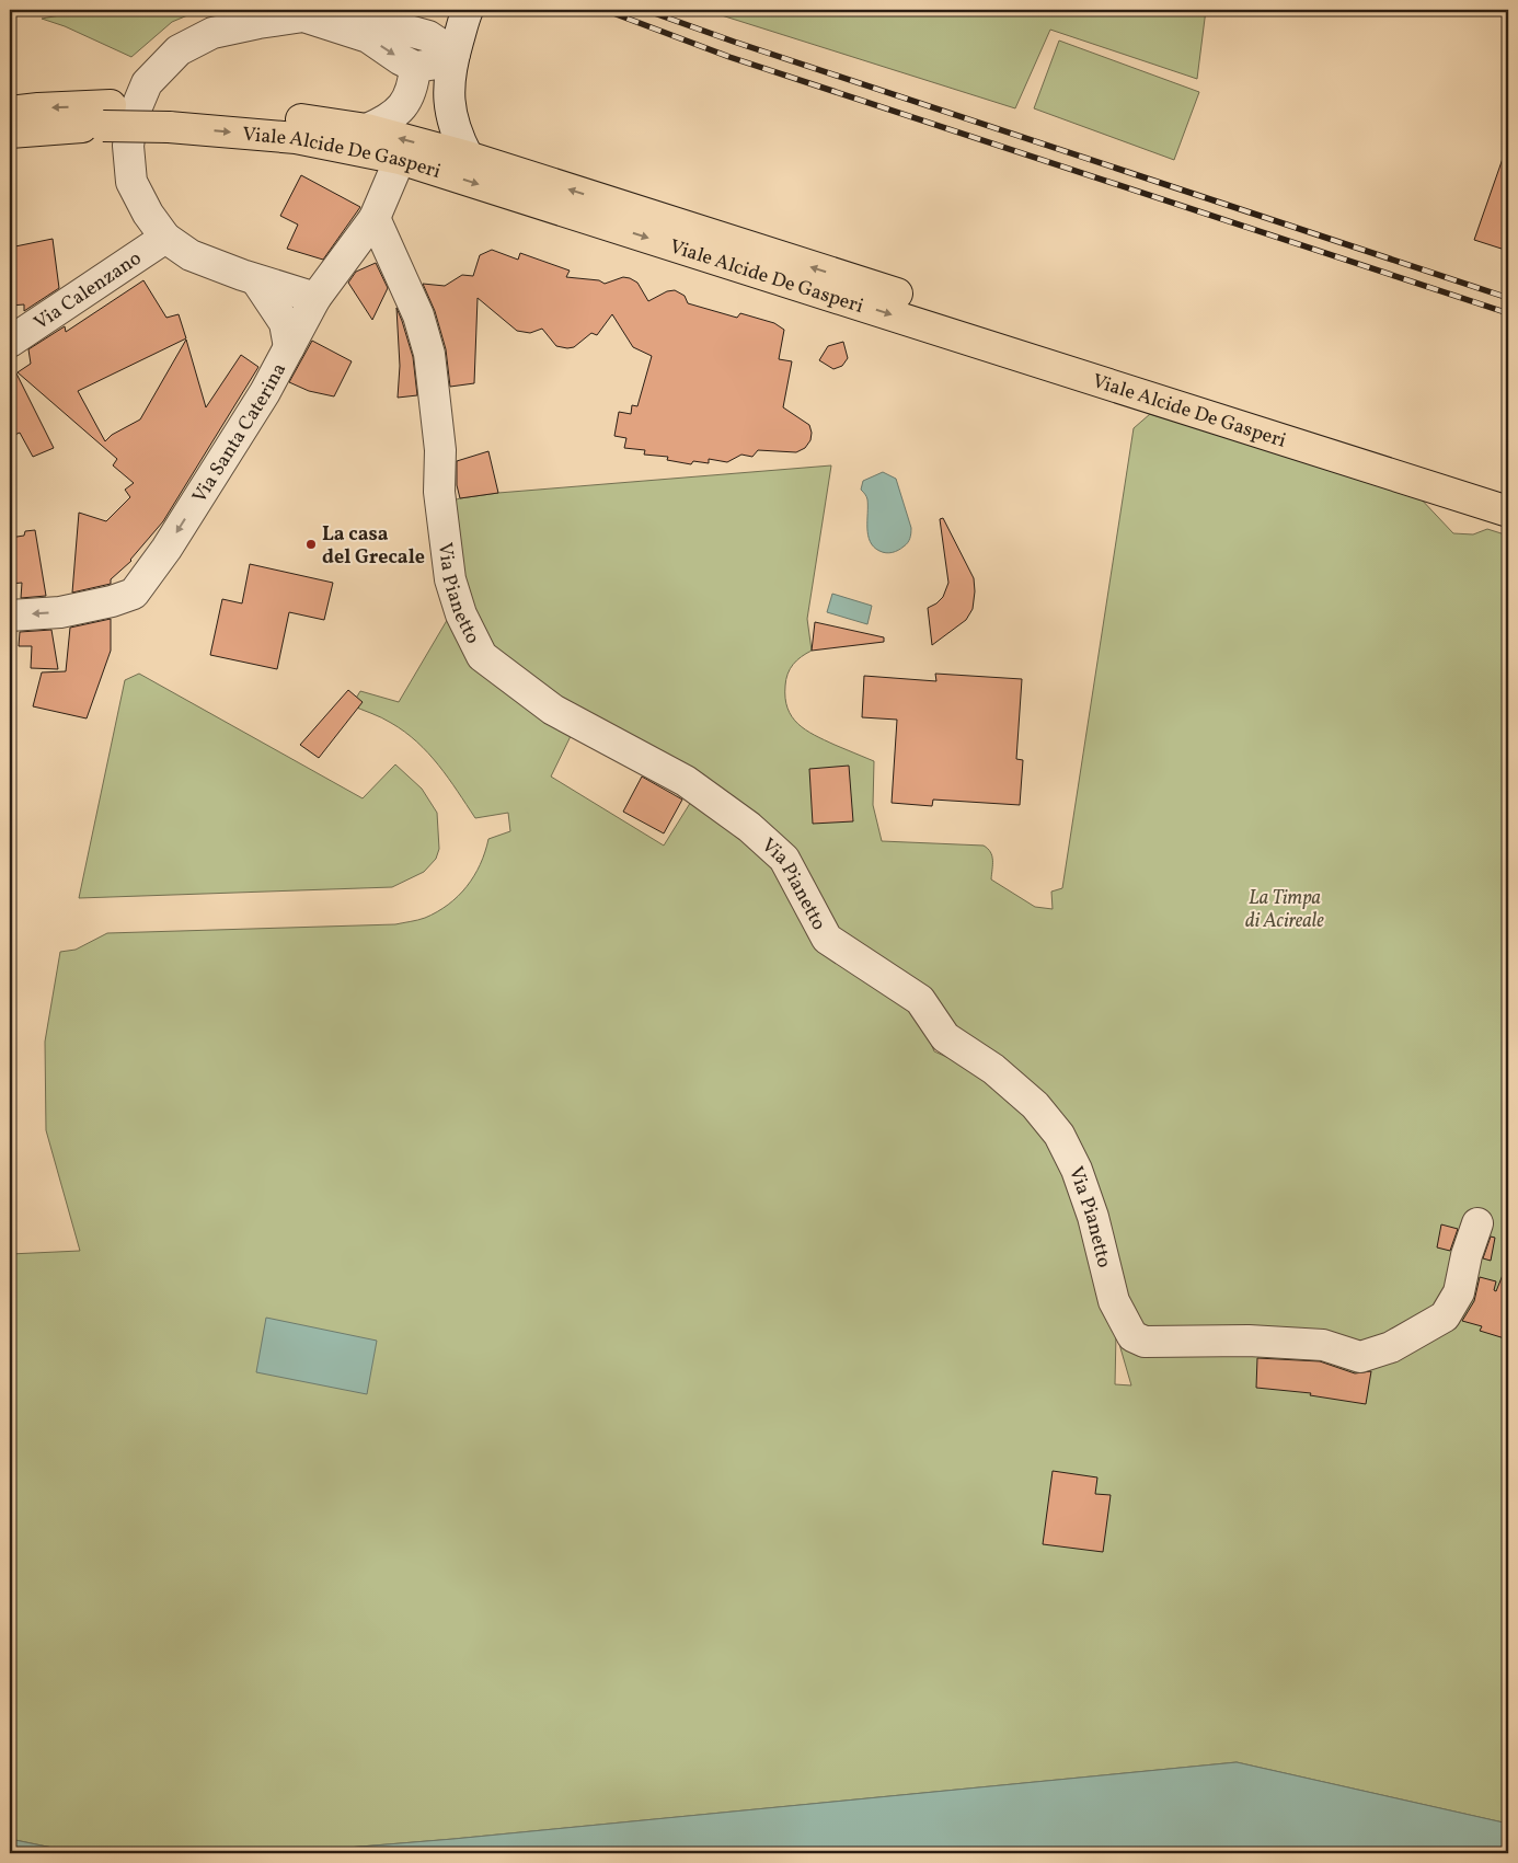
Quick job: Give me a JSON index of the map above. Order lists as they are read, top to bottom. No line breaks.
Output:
{"streets":{"main road":["Viale Alcide De Gasperi"],"street":["Via Calenzano","Via Santa Caterina","Via Pianetto"]},"crossings":[["Viale Alcide De Gasperi","Via Santa Caterina"],["Via Santa Caterina","Via Pianetto"]],"one_way":["Via Santa Caterina"],"parks":["La Timpa di Acireale"],"places":["La casa del Grecale"]}
